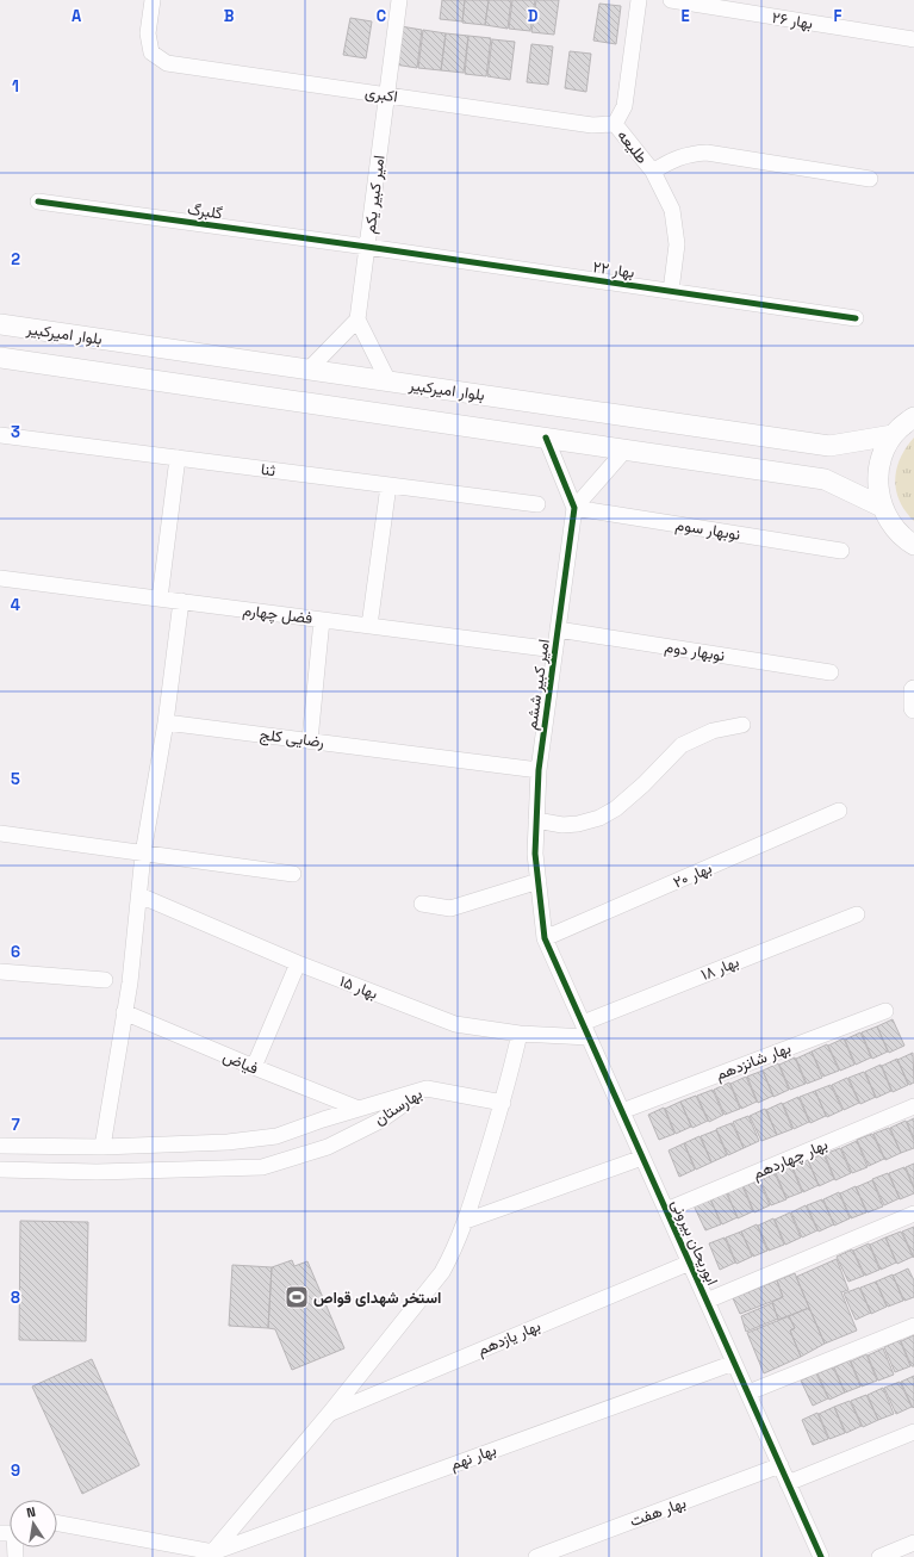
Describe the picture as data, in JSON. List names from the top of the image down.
{
  "streets": {
    "main road": ["بلوار امیرکبیر"],
    "street": [
      "بهار ۲۶",
      "اکبری",
      "طلیعه",
      "امیر کبیر یکم",
      "گلبرگ",
      "بهار ۲۲",
      "ثنا",
      "نوبهار سوم",
      "فضل چهارم",
      "نوبهار دوم",
      "امیر کبیر ششم",
      "رضایی کلج",
      "بهار ۲۰",
      "بهار ۱۸",
      "بهار ۱۵",
      "بهار شانزدهم",
      "فیاض",
      "بهارستان",
      "بهار چهاردهم",
      "ابوریحان بیرونی",
      "بهار یازدهم",
      "بهار نهم",
      "بهار هفت"
    ]
  },
  "crossings": [
    ["اکبری", "طلیعه"],
    ["اکبری", "امیر کبیر یکم"],
    ["طلیعه", "بهار ۲۲"],
    ["امیر کبیر یکم", "گلبرگ"],
    ["امیر کبیر یکم", "بهار ۲۲"],
    ["گلبرگ", "بهار ۲۲"],
    ["نوبهار سوم", "امیر کبیر ششم"],
    ["فضل چهارم", "امیر کبیر ششم"],
    ["نوبهار دوم", "امیر کبیر ششم"],
    ["امیر کبیر ششم", "رضایی کلج"],
    ["امیر کبیر ششم", "بهار ۲۰"],
    ["امیر کبیر ششم", "ابوریحان بیرونی"],
    ["بهار ۲۰", "ابوریحان بیرونی"],
    ["بهار ۱۸", "بهار ۱۵"],
    ["بهار ۱۸", "ابوریحان بیرونی"],
    ["بهار ۱۵", "ابوریحان بیرونی"],
    ["بهار شانزدهم", "ابوریحان بیرونی"],
    ["فیاض", "بهارستان"],
    ["بهار چهاردهم", "ابوریحان بیرونی"],
    ["ابوریحان بیرونی", "بهار یازدهم"],
    ["ابوریحان بیرونی", "بهار نهم"],
    ["ابوریحان بیرونی", "بهار هفت"]
  ],
  "places": {
    "sports": ["استخر شهدای قواص"]
  },
  "north": "top",
  "grid": {
    "columns": [
      "A",
      "B",
      "C",
      "D",
      "E",
      "F"
    ],
    "rows": [
      "1",
      "2",
      "3",
      "4",
      "5",
      "6",
      "7",
      "8",
      "9"
    ]
  }
}
